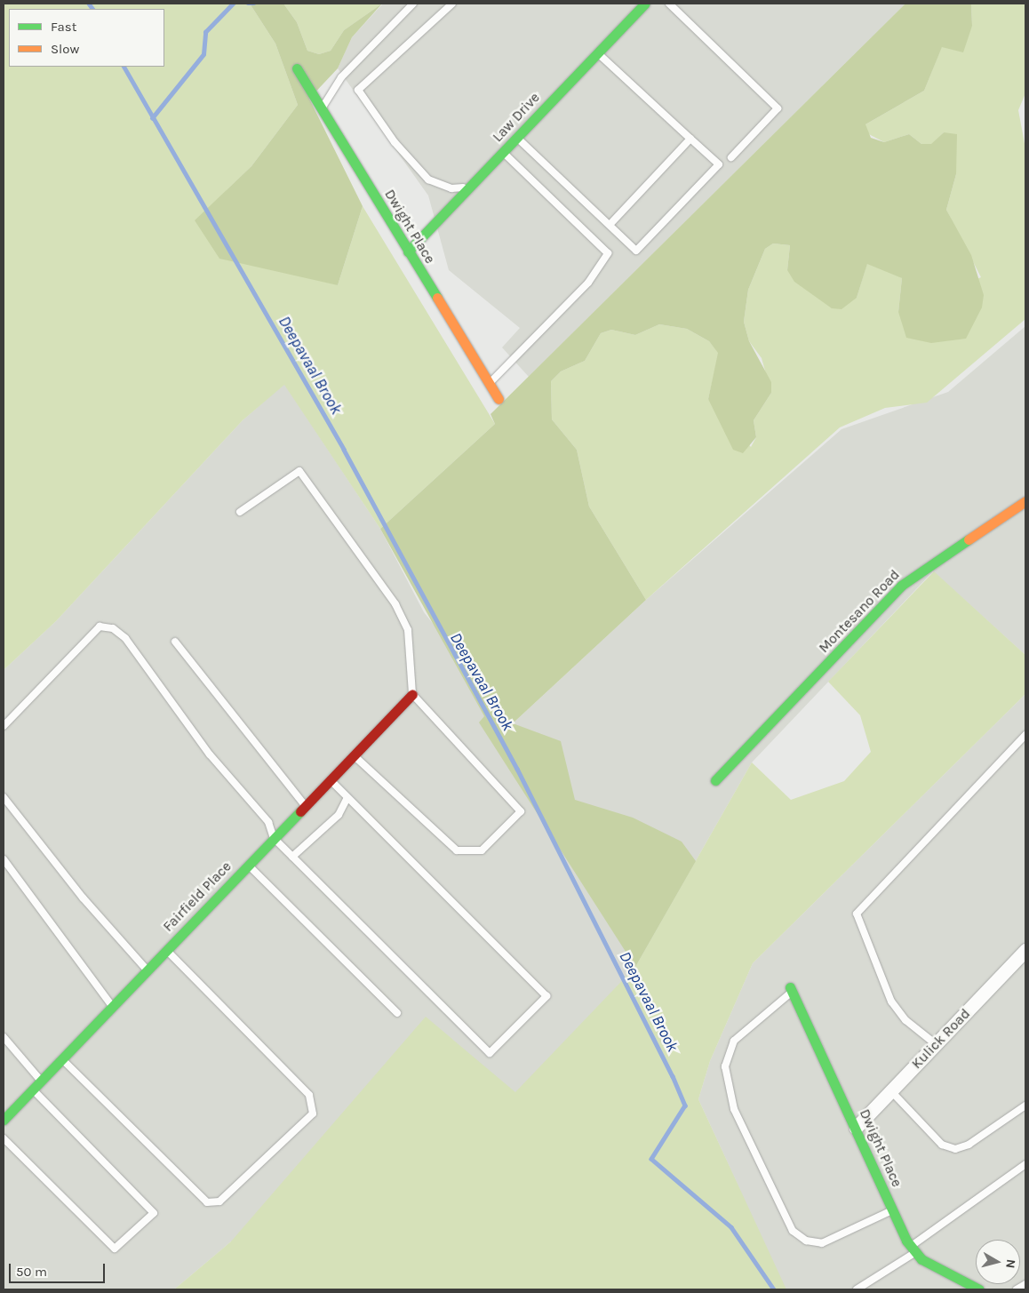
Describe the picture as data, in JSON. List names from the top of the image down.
{
  "streets": {
    "street": [
      "Law Drive",
      "Dwight Place",
      "Montesano Road",
      "Fairfield Place",
      "Kulick Road"
    ]
  },
  "crossings": [
    ["Law Drive", "Dwight Place"],
    ["Dwight Place", "Kulick Road"]
  ],
  "water": ["Deepavaal Brook"],
  "legend": ["Fast", "Slow"],
  "scale_bar": "50 m",
  "north": "right"
}
